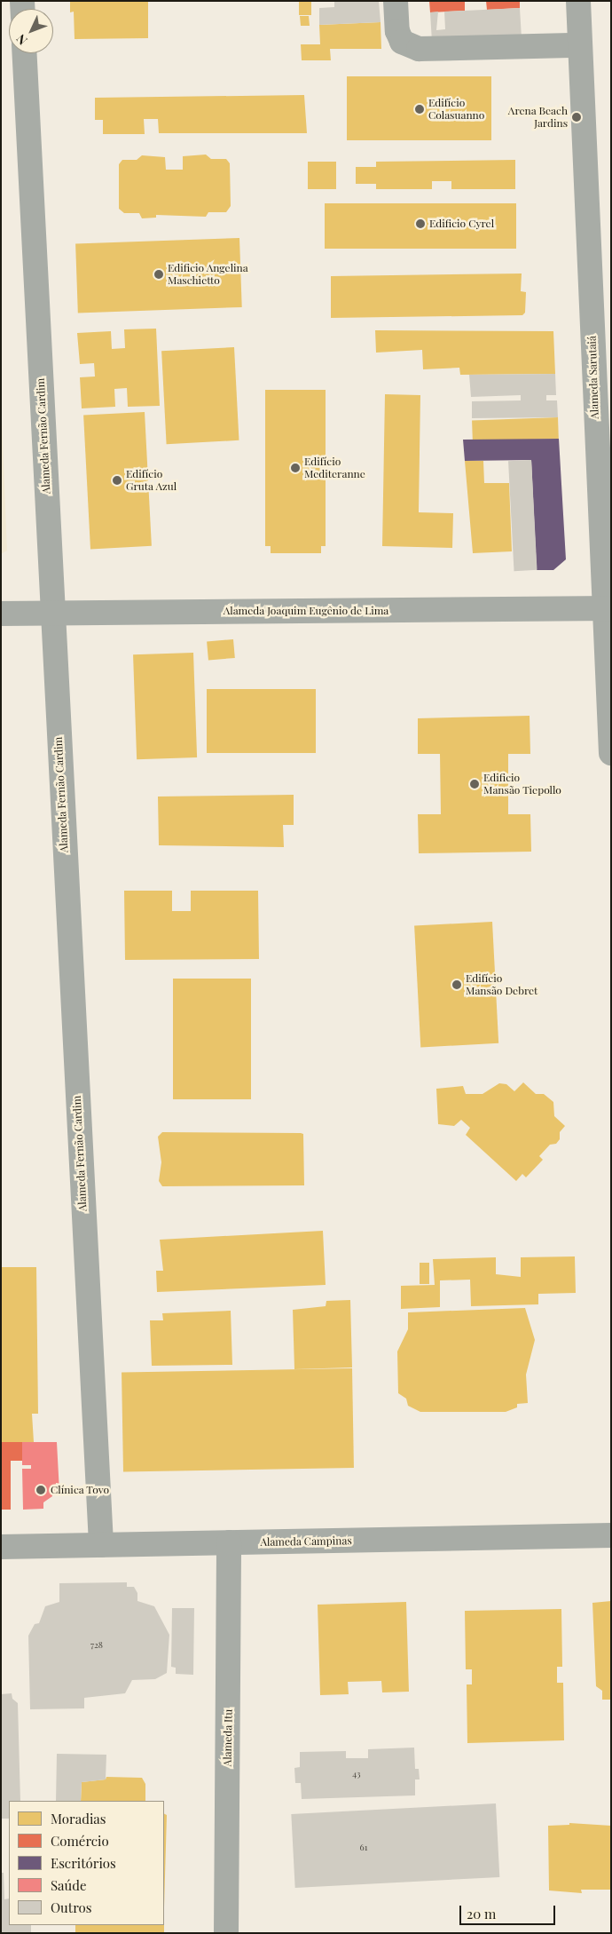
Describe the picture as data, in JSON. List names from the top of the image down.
{
  "streets": {
    "street": [
      "Alameda Sarutaiá",
      "Alameda Fernão Cardim",
      "Alameda Joaquim Eugênio de Lima",
      "Alameda Campinas",
      "Alameda Itu"
    ]
  },
  "crossings": [
    ["Alameda Sarutaiá", "Alameda Joaquim Eugênio de Lima"],
    ["Alameda Fernão Cardim", "Alameda Joaquim Eugênio de Lima"],
    ["Alameda Fernão Cardim", "Alameda Campinas"],
    ["Alameda Campinas", "Alameda Itu"]
  ],
  "places": [
    "Edifício Colasuanno",
    "Arena Beach Jardins",
    "Edificio Cyrel",
    "Edificio Angelina Maschietto",
    "Edifício Mediteranne",
    "Edifício Gruta Azul",
    "Edificio Mansão Tiepollo",
    "Edifício Mansão Debret",
    "Clínica Tovo"
  ],
  "house_numbers": ["728", "43", "61"],
  "legend": [
    "Moradias",
    "Comércio",
    "Escritórios",
    "Saúde",
    "Outros"
  ],
  "scale_bar": "20 m",
  "north": "bottom left"
}
